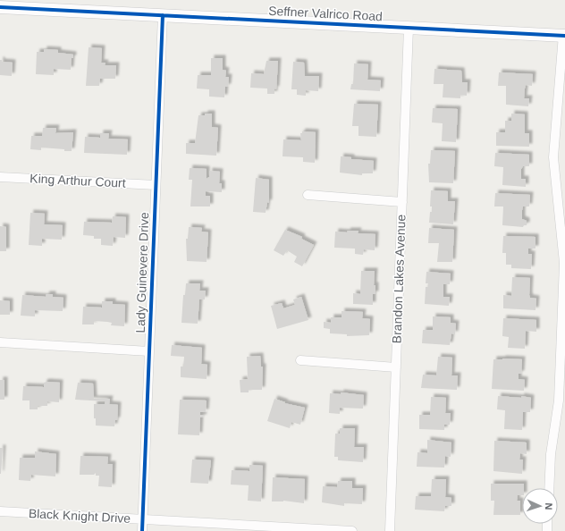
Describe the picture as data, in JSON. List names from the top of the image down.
{
  "streets": {
    "street": [
      "Seffner Valrico Road",
      "King Arthur Court",
      "Lady Guinevere Drive",
      "Brandon Lakes Avenue",
      "Black Knight Drive"
    ]
  },
  "crossings": [
    ["Seffner Valrico Road", "Lady Guinevere Drive"],
    ["Seffner Valrico Road", "Brandon Lakes Avenue"],
    ["King Arthur Court", "Lady Guinevere Drive"],
    ["Lady Guinevere Drive", "Black Knight Drive"]
  ],
  "north": "right"
}
